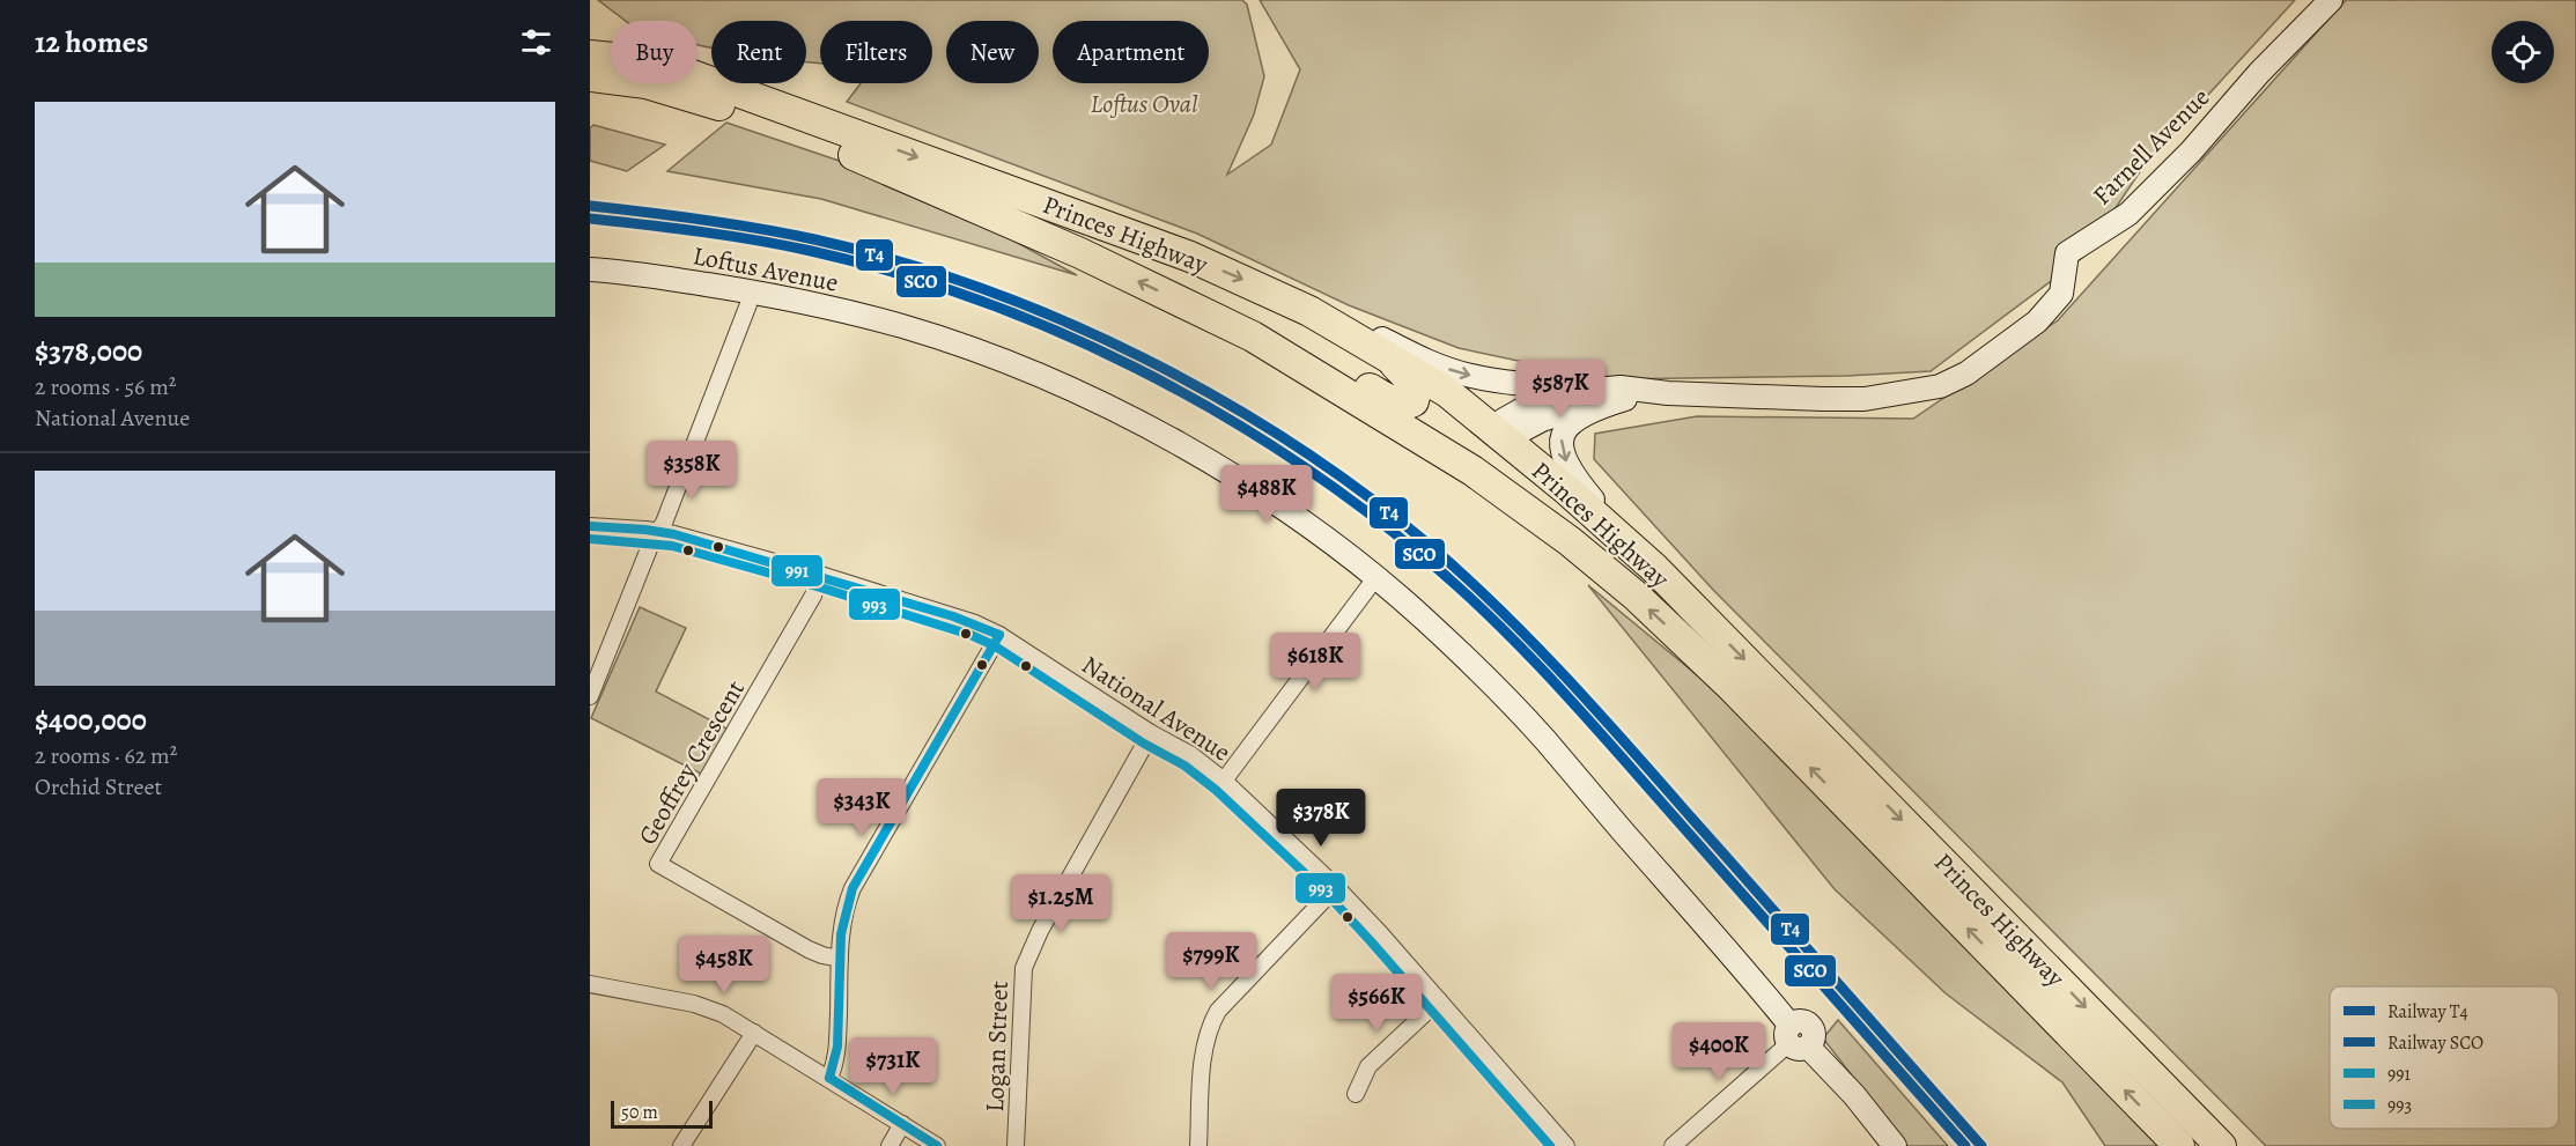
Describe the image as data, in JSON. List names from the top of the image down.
{
  "streets": {
    "highway": ["Princes Highway"],
    "street": [
      "Farnell Avenue",
      "Loftus Avenue",
      "National Avenue",
      "Geoffrey Crescent",
      "Logan Street"
    ]
  },
  "crossings": [
    ["Farnell Avenue", "Princes Highway"],
    ["National Avenue", "Geoffrey Crescent"],
    ["National Avenue", "Logan Street"]
  ],
  "parks": ["Loftus Oval"],
  "lines": [
    "rail line T4",
    "rail line SCO",
    "transit line 991",
    "transit line 993"
  ],
  "legend": [
    "Railway T4",
    "Railway SCO",
    "991",
    "993"
  ],
  "scale_bar": "50 m",
  "page": {
    "heading": "12 homes",
    "chip": [
      "Buy",
      "Rent",
      "Filters",
      "New",
      "Apartment"
    ],
    "list": [
      {
        "name": "$378,000",
        "note": "2 rooms · 56 m² · National Avenue"
      },
      {
        "name": "$400,000",
        "note": "2 rooms · 62 m² · Orchid Street"
      }
    ],
    "price": [
      "$587K",
      "$358K",
      "$488K",
      "$618K",
      "$343K",
      "$378K",
      "$1.25M",
      "$799K",
      "$458K",
      "$566K",
      "$400K",
      "$731K"
    ],
    "scale": "50 m"
  }
}
